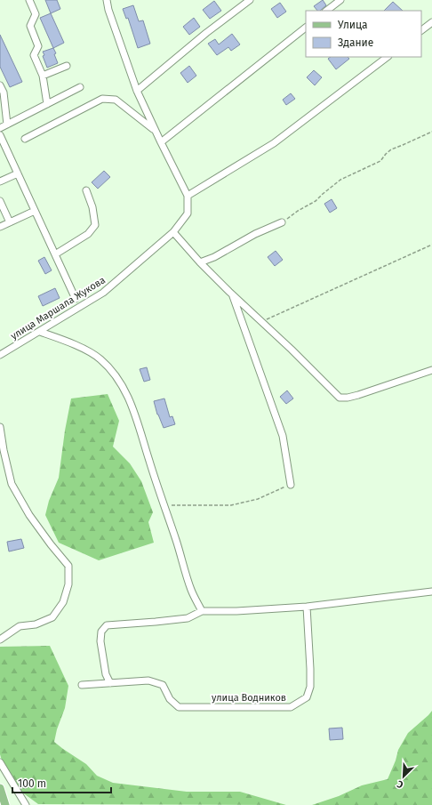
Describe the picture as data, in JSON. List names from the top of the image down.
{
  "streets": {
    "street": ["улица Маршала Жукова", "улица Водников"]
  },
  "legend": ["Улица", "Здание"],
  "scale_bar": "100 m",
  "north": "bottom left"
}
